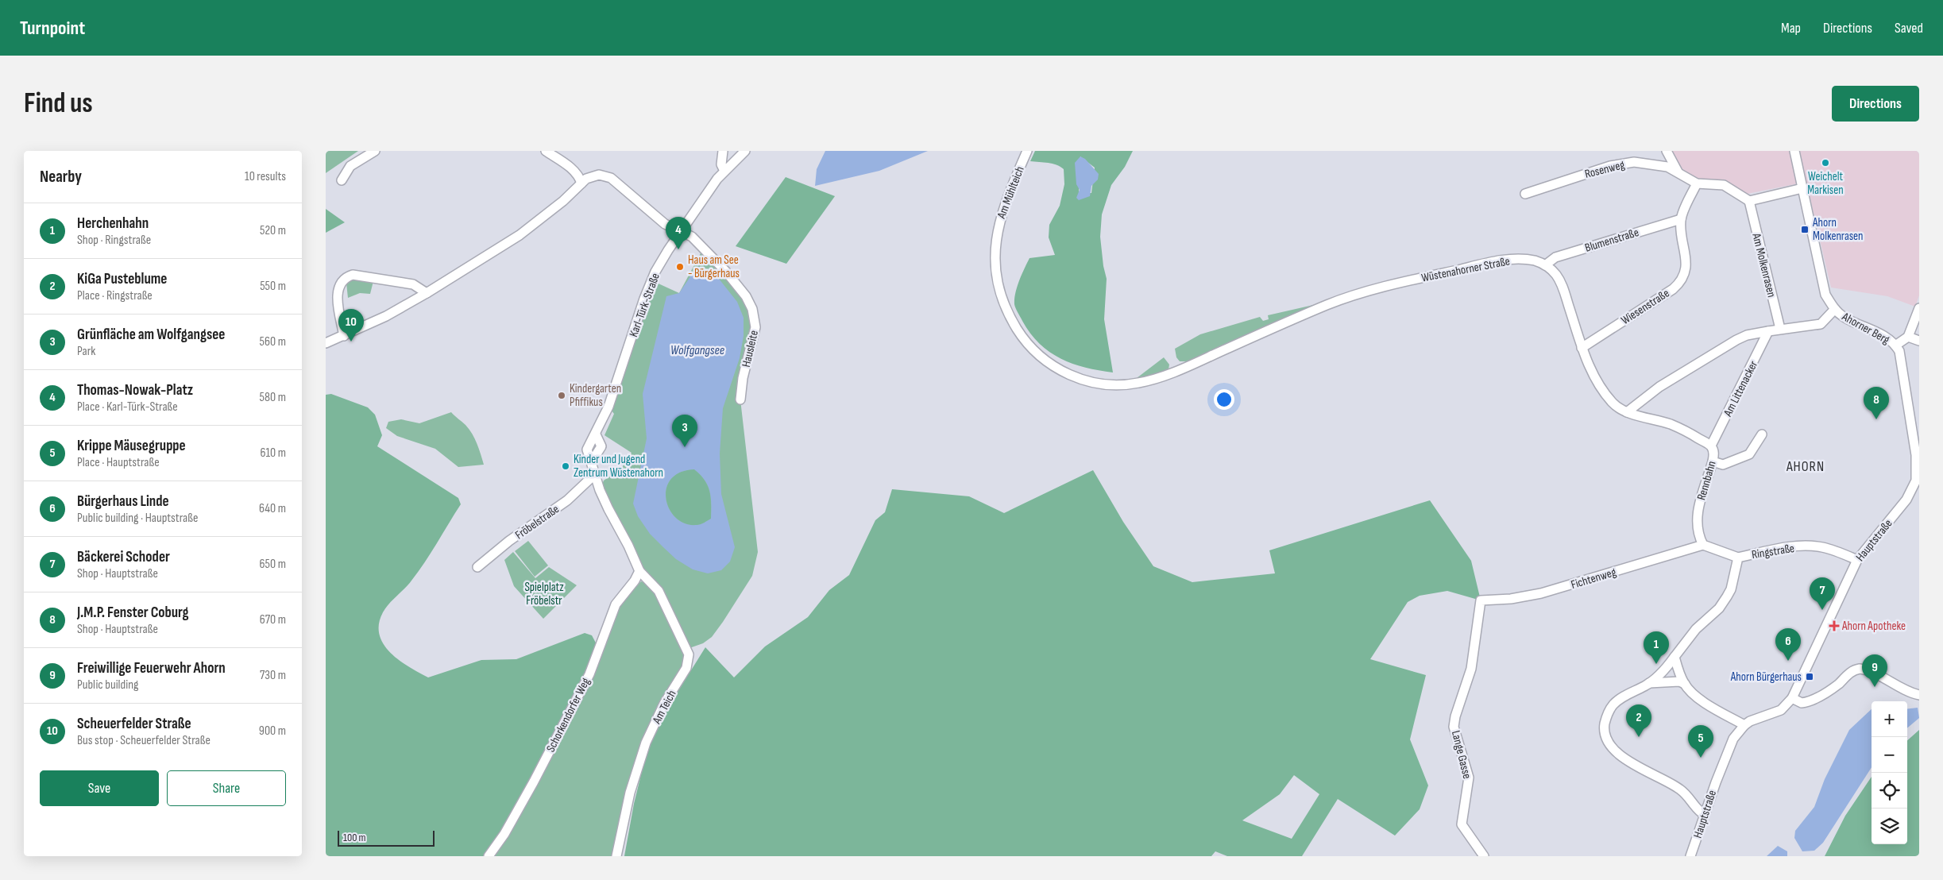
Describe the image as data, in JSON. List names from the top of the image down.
{
  "streets": {
    "street": [
      "Rosenweg",
      "Am Mühlteich",
      "Blumenstraße",
      "Am Molkenrasen",
      "Wüstenahorner Straße",
      "Karl-Türk-Straße",
      "Wiesenstraße",
      "Ahorner Berg",
      "Hausleite",
      "Am Littenacker",
      "Rennbahn",
      "Fröbelstraße",
      "Hauptstraße",
      "Ringstraße",
      "Fichtenweg",
      "Am Teich",
      "Schorkendorfer Weg",
      "Lange Gasse"
    ]
  },
  "crossings": [
    ["Am Mühlteich", "Wüstenahorner Straße"],
    ["Blumenstraße", "Wüstenahorner Straße"],
    ["Blumenstraße", "Wiesenstraße"],
    ["Karl-Türk-Straße", "Hausleite"],
    ["Karl-Türk-Straße", "Fröbelstraße"],
    ["Karl-Türk-Straße", "Am Teich"],
    ["Karl-Türk-Straße", "Schorkendorfer Weg"],
    ["Ahorner Berg", "Hauptstraße"],
    ["Am Littenacker", "Rennbahn"],
    ["Rennbahn", "Fichtenweg"],
    ["Hauptstraße", "Ringstraße"],
    ["Fichtenweg", "Lange Gasse"],
    ["Am Teich", "Schorkendorfer Weg"]
  ],
  "districts": ["AHORN"],
  "water": ["Wolfgangsee"],
  "parks": ["Spielplatz Fröbelstr"],
  "places": {
    "other": [
      "Weichelt Markisen",
      "Haus am See - Bürgerhaus",
      "Kindergarten Pfiffikus",
      "Kinder und Jugend Zentrum Wüstenahorn"
    ],
    "transit": ["Ahorn Molkenrasen", "Ahorn Bürgerhaus"],
    "health": ["Ahorn Apotheke"]
  },
  "scale_bar": "100 m",
  "page": {
    "header": "Turnpoint",
    "nav": ["Map", "Directions", "Saved"],
    "buttons": [
      "Directions",
      ["Save", "Share"]
    ],
    "title": "Find us",
    "heading": ["Nearby", "10 results"],
    "list": [
      {
        "mark": "1",
        "name": "Herchenhahn",
        "note": "Shop · Ringstraße",
        "value": "520 m"
      },
      {
        "mark": "2",
        "name": "KiGa Pusteblume",
        "note": "Place · Ringstraße",
        "value": "550 m"
      },
      {
        "mark": "3",
        "name": "Grünfläche am Wolfgangsee",
        "note": "Park",
        "value": "560 m"
      },
      {
        "mark": "4",
        "name": "Thomas-Nowak-Platz",
        "note": "Place · Karl-Türk-Straße",
        "value": "580 m"
      },
      {
        "mark": "5",
        "name": "Krippe Mäusegruppe",
        "note": "Place · Hauptstraße",
        "value": "610 m"
      },
      {
        "mark": "6",
        "name": "Bürgerhaus Linde",
        "note": "Public building · Hauptstraße",
        "value": "640 m"
      },
      {
        "mark": "7",
        "name": "Bäckerei Schoder",
        "note": "Shop · Hauptstraße",
        "value": "650 m"
      },
      {
        "mark": "8",
        "name": "J.M.P. Fenster Coburg",
        "note": "Shop · Hauptstraße",
        "value": "670 m"
      },
      {
        "mark": "9",
        "name": "Freiwillige Feuerwehr Ahorn",
        "note": "Public building",
        "value": "730 m"
      },
      {
        "mark": "10",
        "name": "Scheuerfelder Straße",
        "note": "Bus stop · Scheuerfelder Straße",
        "value": "900 m"
      }
    ],
    "pins": [
      "4",
      "10",
      "8",
      "3",
      "7",
      "6",
      "1",
      "9",
      "2",
      "5"
    ],
    "map_buttons": ["+", "−"],
    "scale": "100 m"
  }
}
